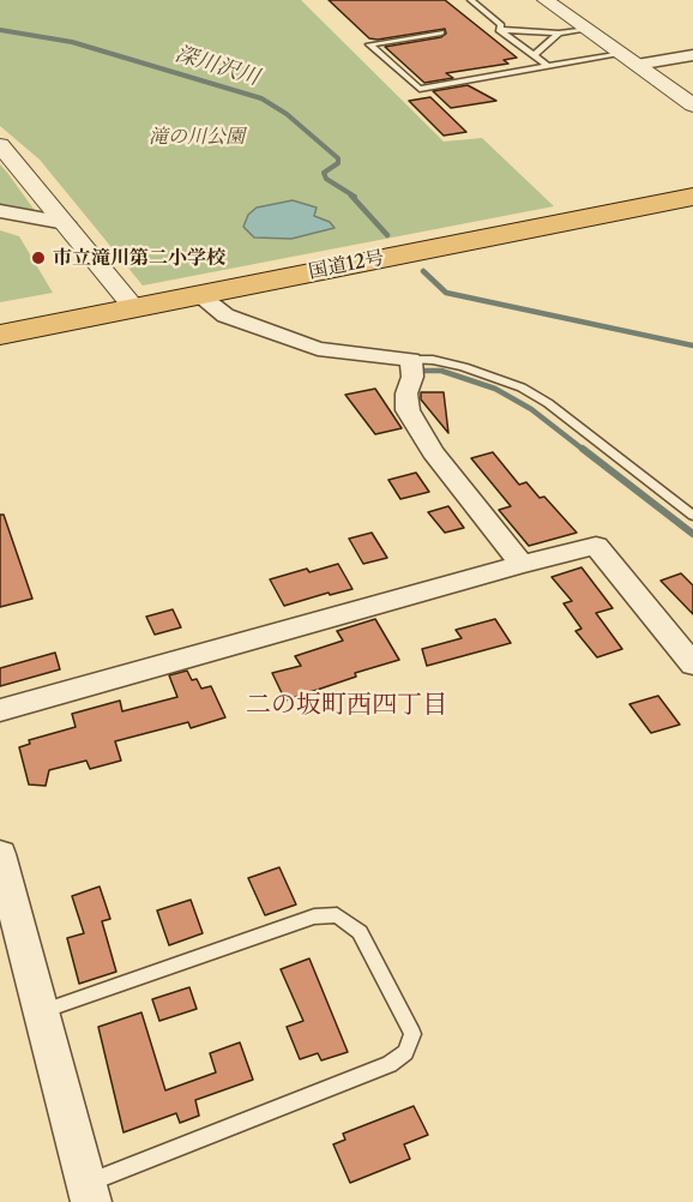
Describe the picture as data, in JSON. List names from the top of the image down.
{
  "streets": {
    "highway": ["国道12号"]
  },
  "districts": ["二の坂町西四丁目"],
  "water": ["深川沢川"],
  "parks": ["滝の川公園"],
  "places": ["市立滝川第二小学校"]
}
